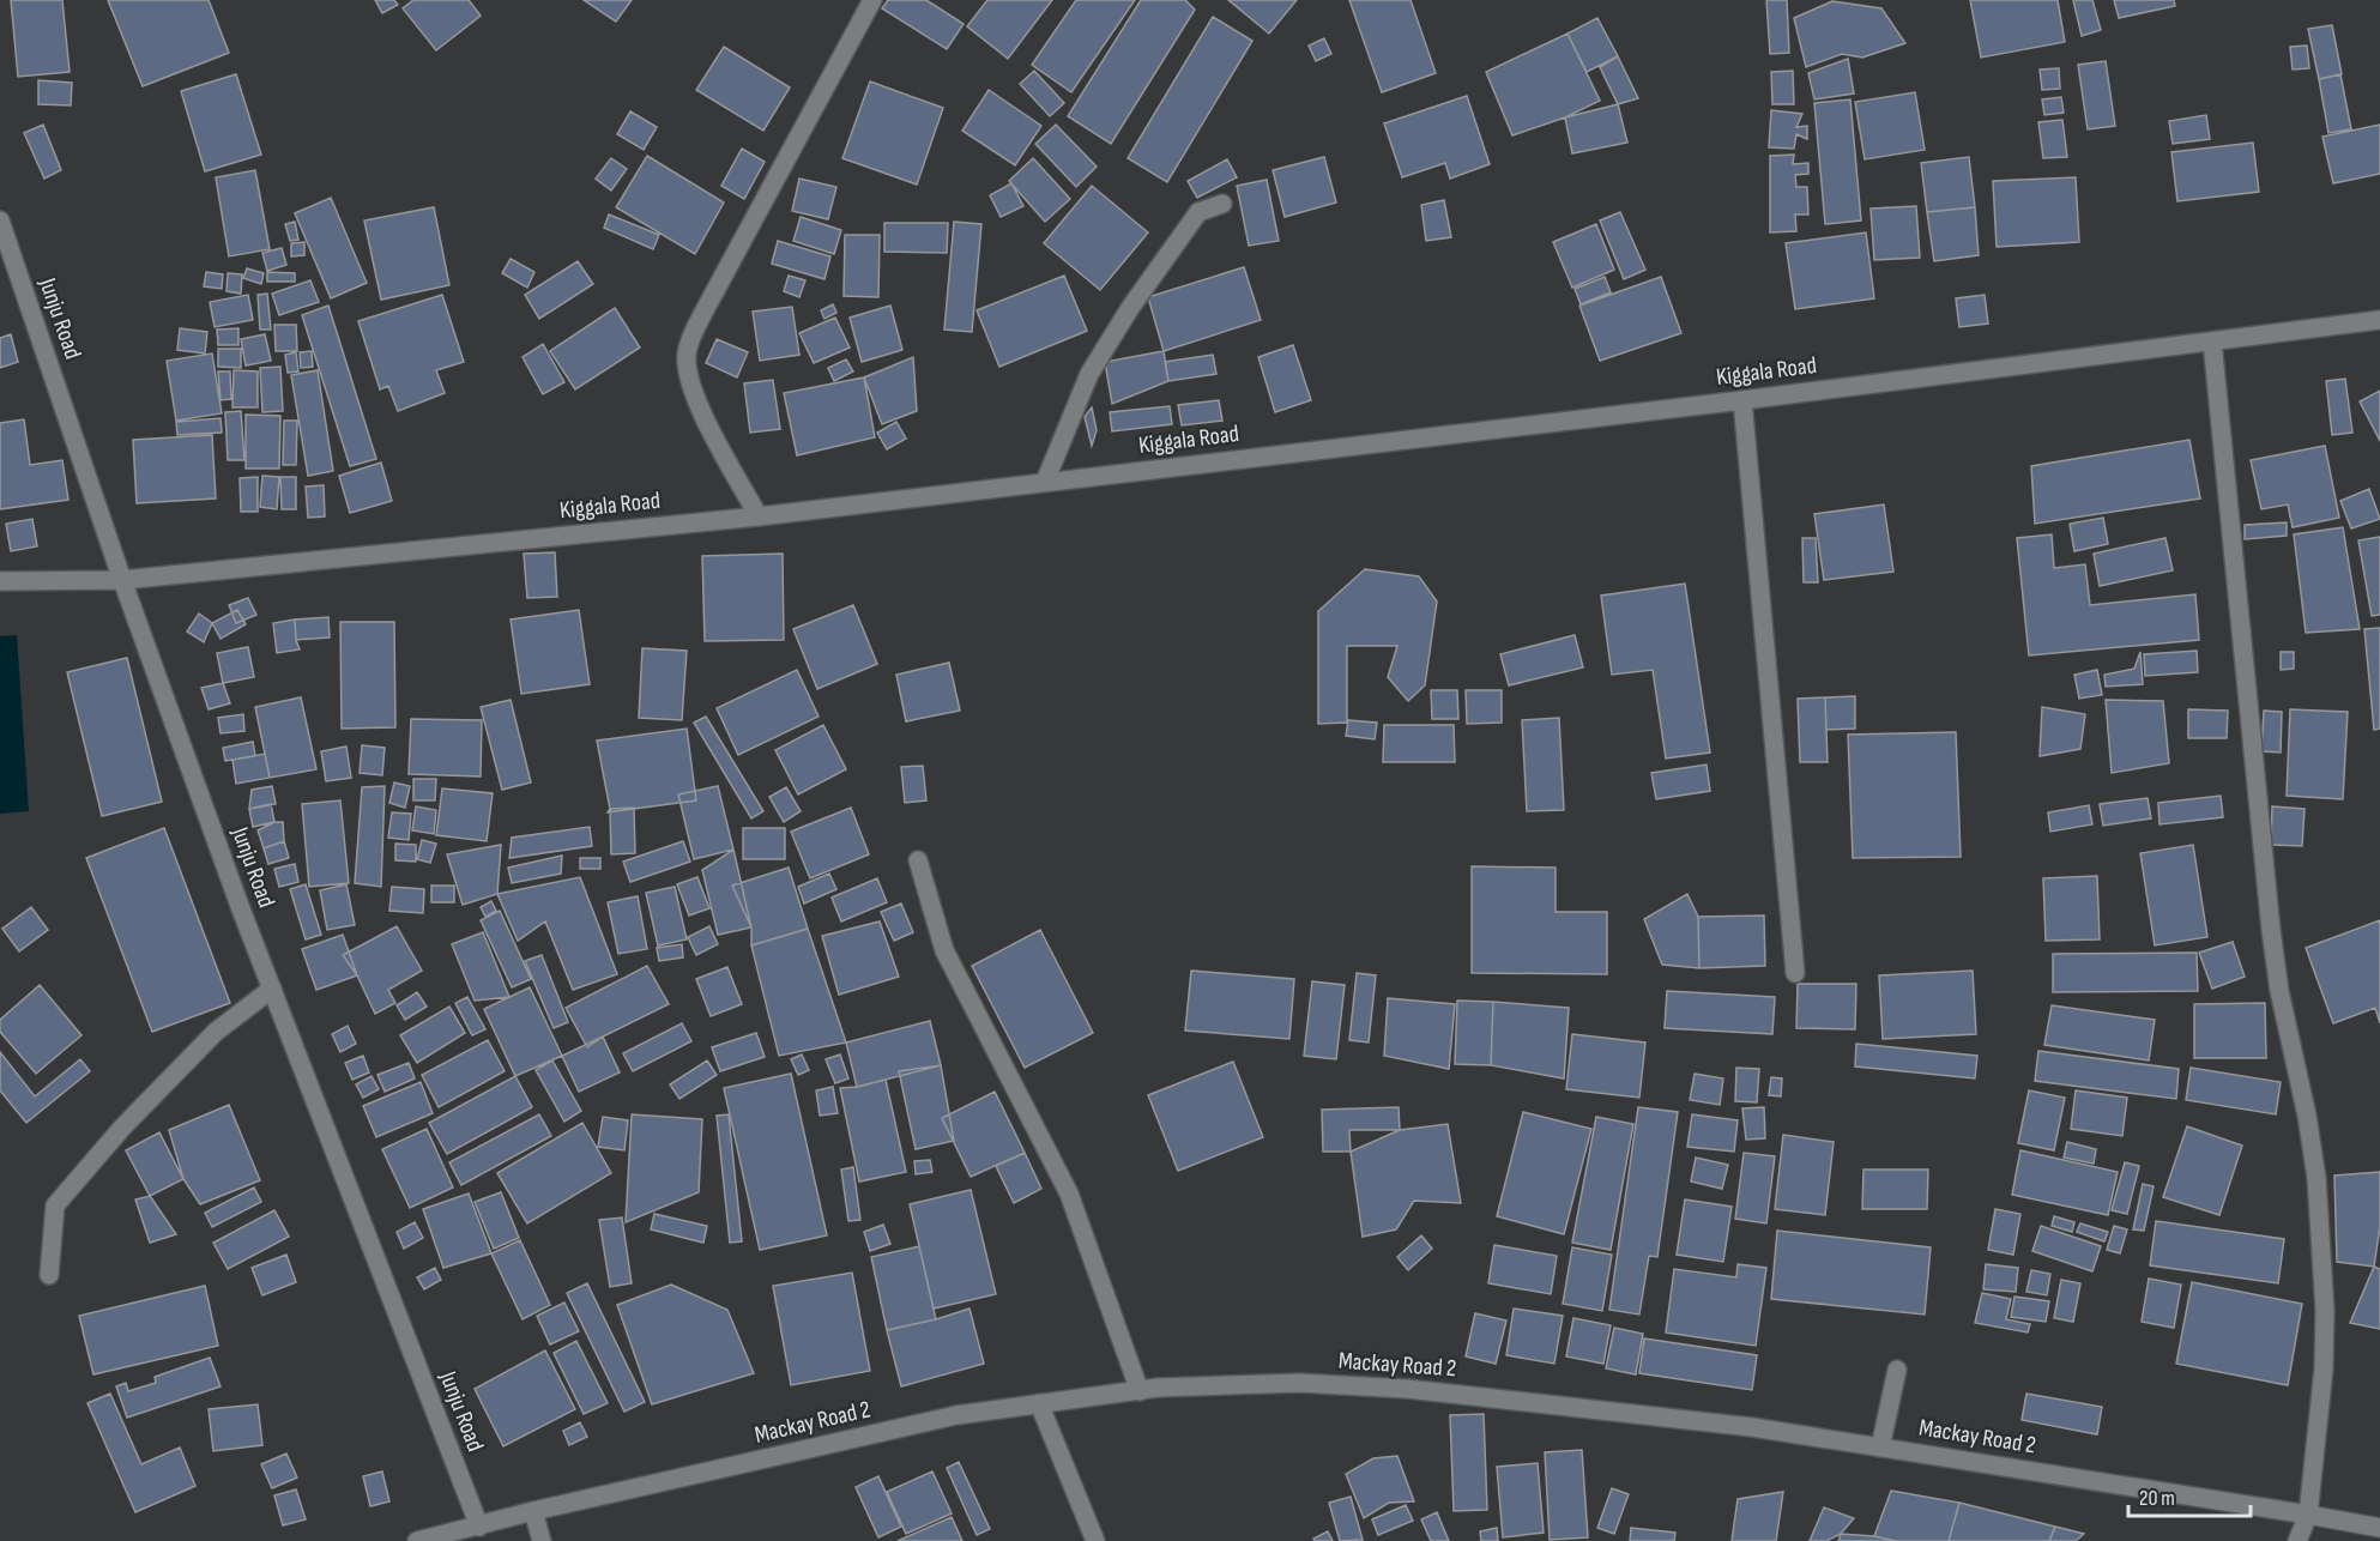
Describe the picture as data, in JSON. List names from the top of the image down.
{
  "streets": {
    "street": ["Junju Road", "Kiggala Road", "Mackay Road 2"]
  },
  "crossings": [
    ["Junju Road", "Kiggala Road"],
    ["Junju Road", "Mackay Road 2"]
  ],
  "scale_bar": "20 m"
}
